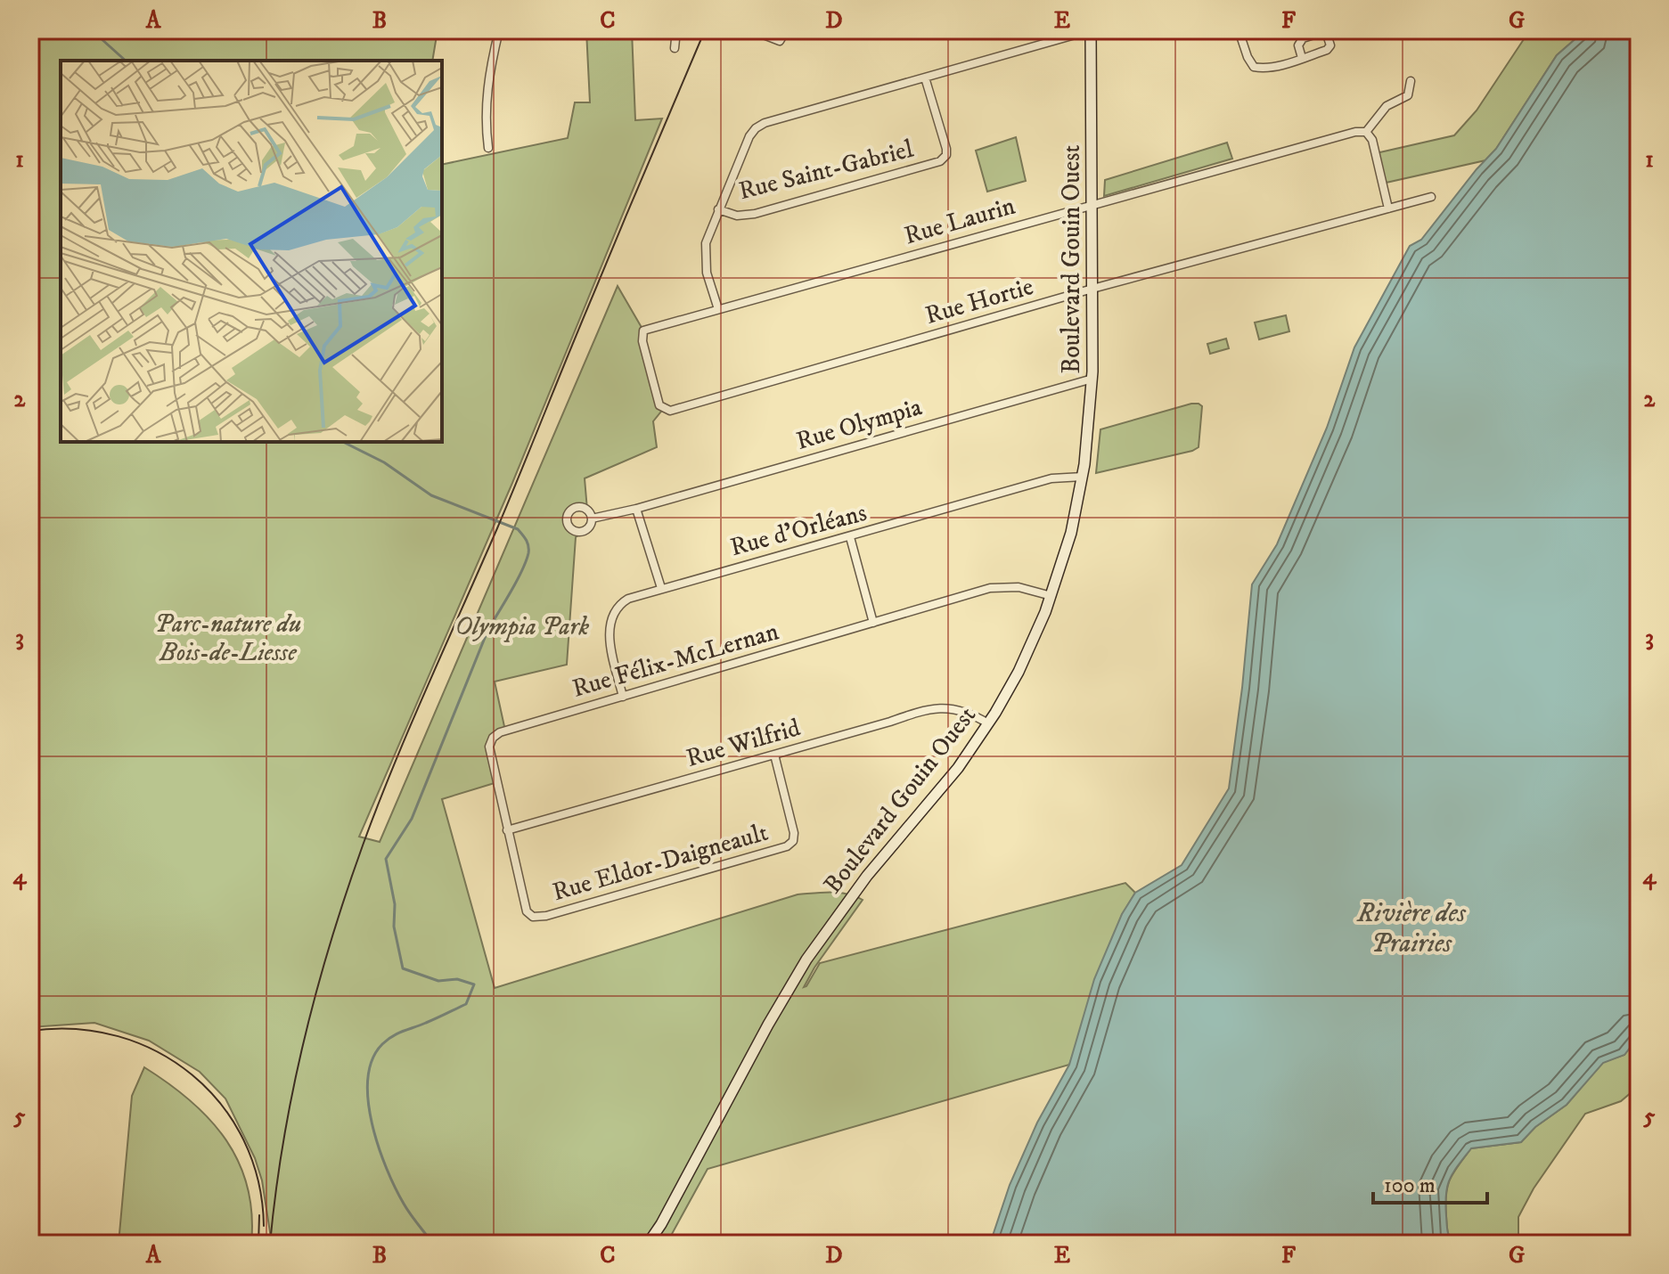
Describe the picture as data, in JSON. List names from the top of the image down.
{
  "streets": {
    "main road": ["Boulevard Gouin Ouest"],
    "street": [
      "Rue Saint-Gabriel",
      "Rue Laurin",
      "Rue Hortie",
      "Rue Olympia",
      "Rue d'Orléans",
      "Rue Félix-McLernan",
      "Rue Wilfrid",
      "Rue Eldor-Daigneault"
    ]
  },
  "crossings": [
    ["Rue Laurin", "Boulevard Gouin Ouest"],
    ["Rue Laurin", "Rue Hortie"],
    ["Boulevard Gouin Ouest", "Rue Hortie"],
    ["Boulevard Gouin Ouest", "Rue Olympia"],
    ["Boulevard Gouin Ouest", "Rue d'Orléans"],
    ["Boulevard Gouin Ouest", "Rue Félix-McLernan"],
    ["Boulevard Gouin Ouest", "Rue Wilfrid"],
    ["Rue d'Orléans", "Rue Félix-McLernan"],
    ["Rue Félix-McLernan", "Rue Wilfrid"],
    ["Rue Félix-McLernan", "Rue Eldor-Daigneault"],
    ["Rue Wilfrid", "Rue Eldor-Daigneault"]
  ],
  "water": ["Rivière des Prairies"],
  "parks": ["Parc-nature du Bois-de-Liesse", "Olympia Park"],
  "scale_bar": "100 m",
  "grid": {
    "columns": [
      "A",
      "B",
      "C",
      "D",
      "E",
      "F",
      "G"
    ],
    "rows": [
      "1",
      "2",
      "3",
      "4",
      "5"
    ]
  }
}
